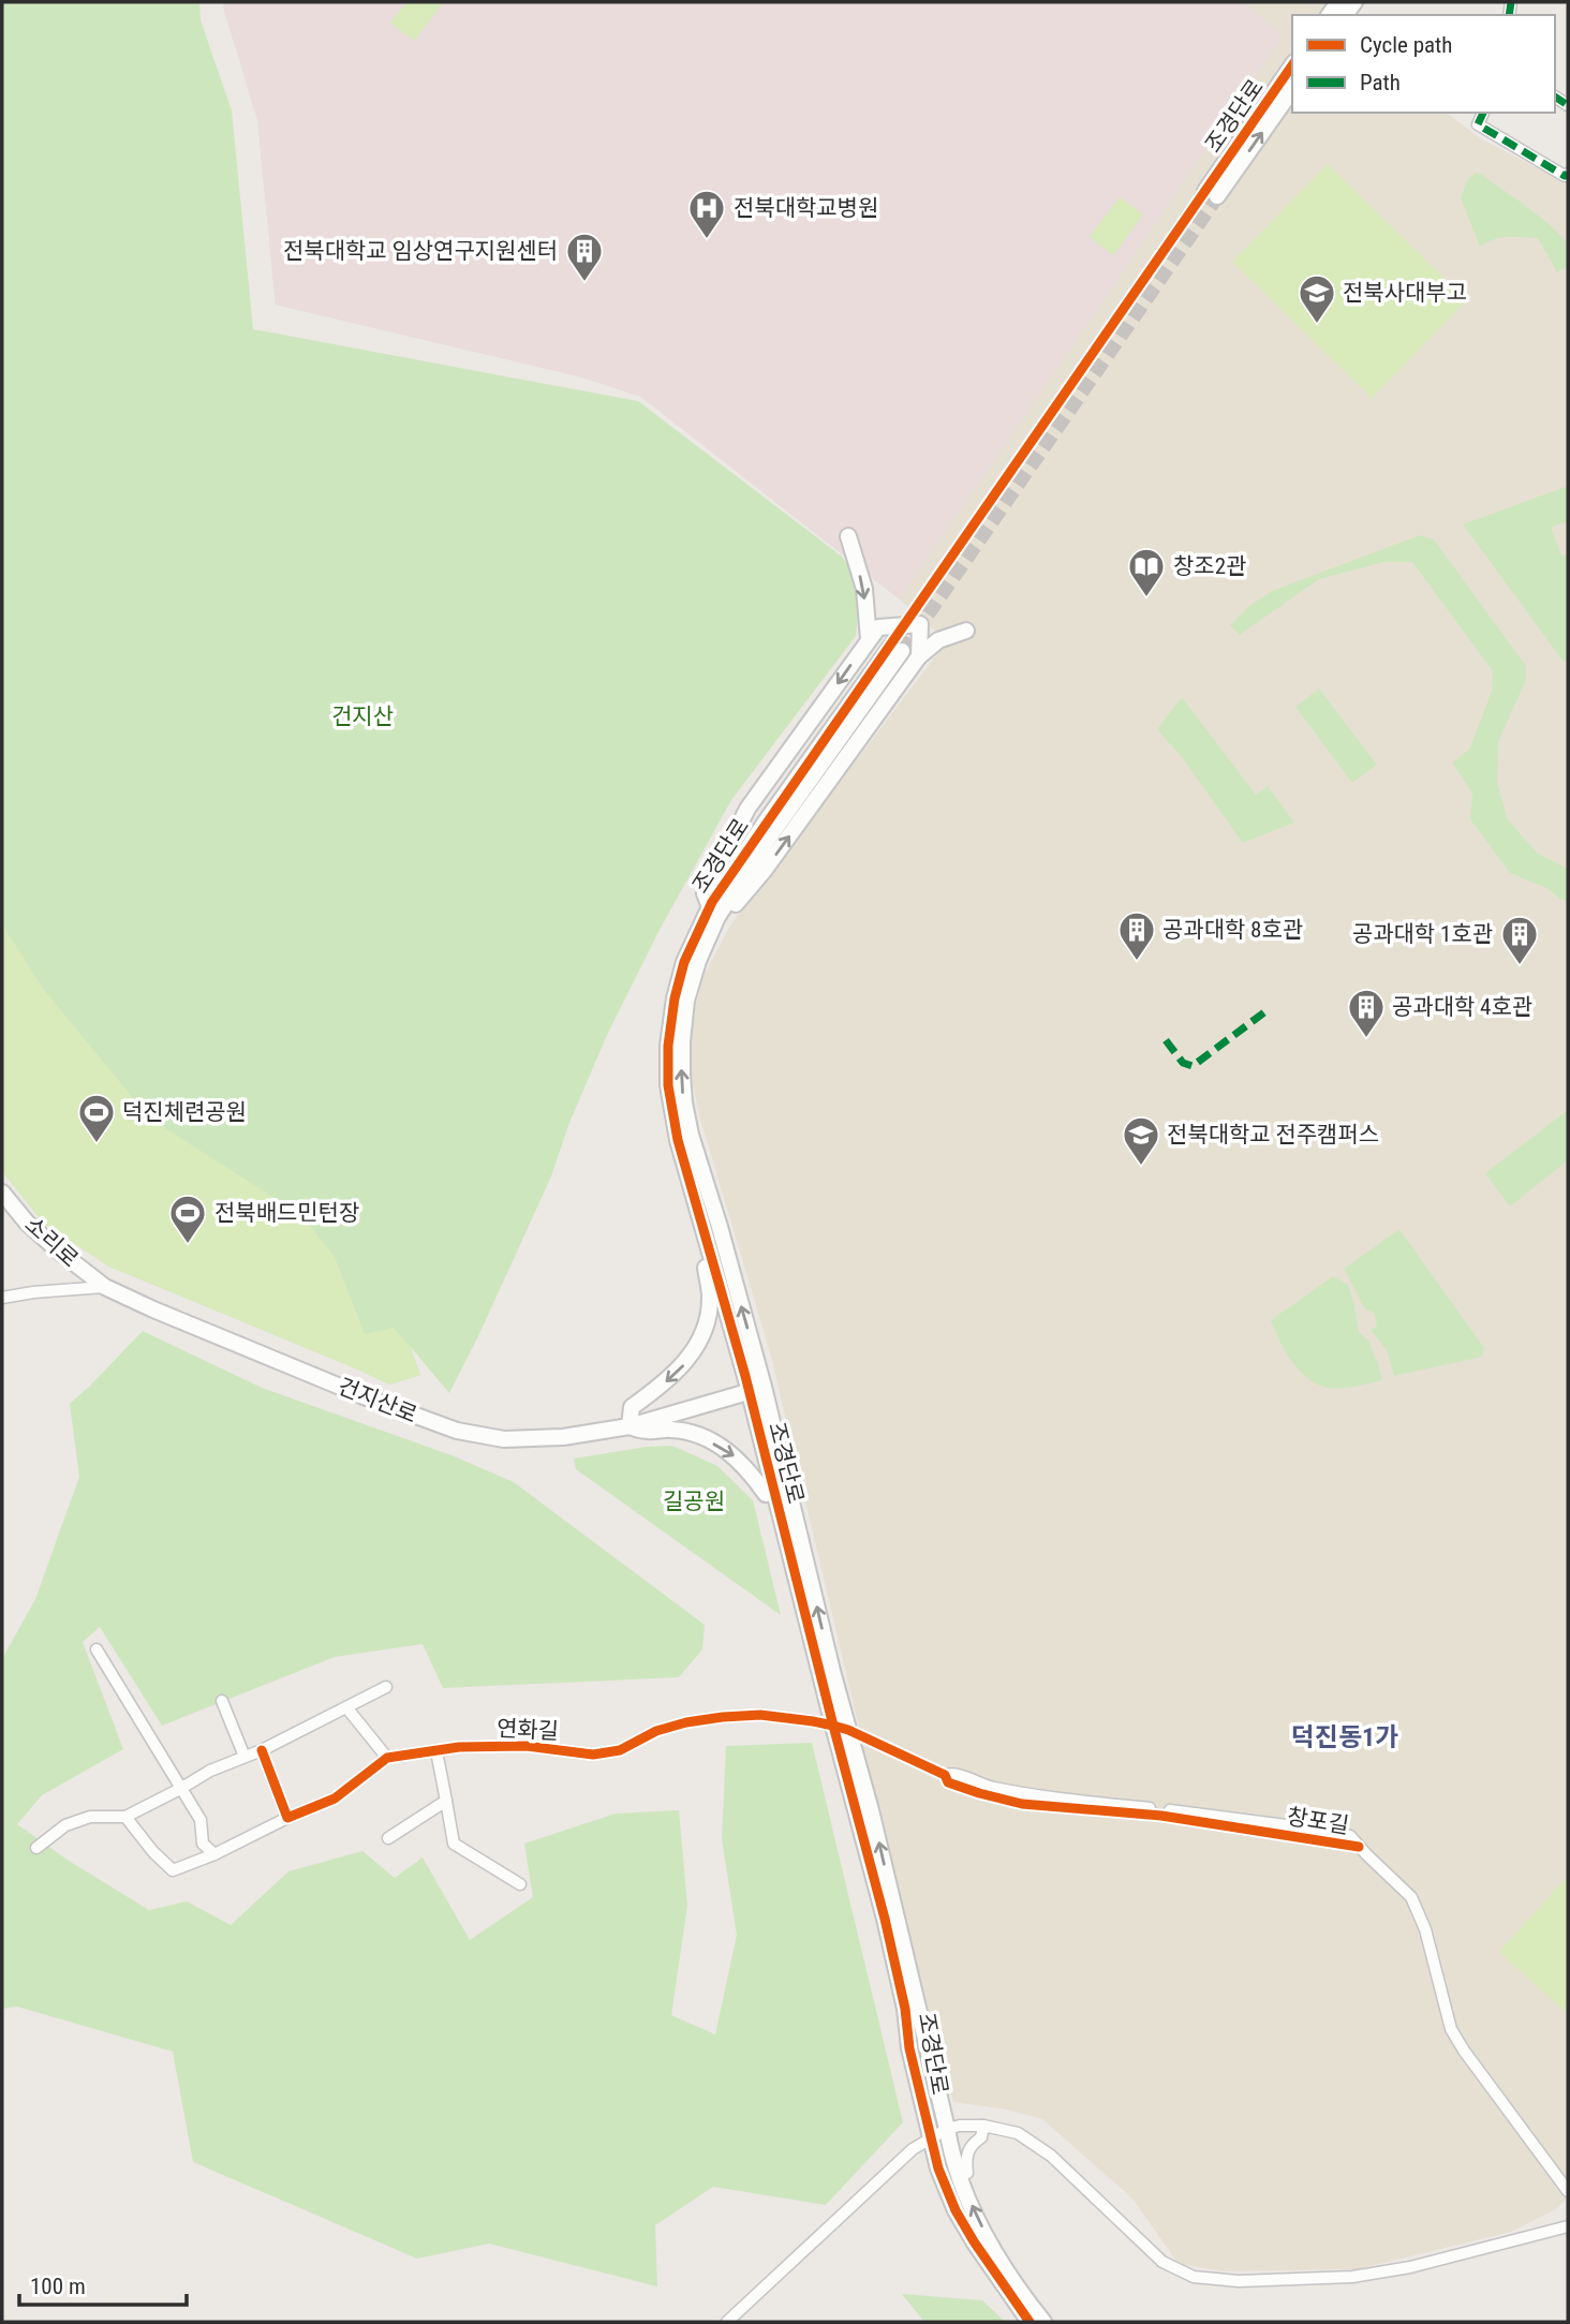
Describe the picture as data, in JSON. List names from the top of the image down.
{
  "streets": {
    "street": [
      "조경단로",
      "소리로",
      "건지산로",
      "연화길",
      "창포길"
    ]
  },
  "crossings": [
    ["조경단로", "건지산로"],
    ["조경단로", "연화길"],
    ["조경단로", "창포길"],
    ["소리로", "건지산로"],
    ["연화길", "창포길"]
  ],
  "districts": ["덕진동1가"],
  "parks": ["건지산", "길공원"],
  "places": {
    "hospital": ["전북대학교병원"],
    "building": [
      "전북대학교 임상연구지원센터",
      "공과대학 8호관",
      "공과대학 1호관",
      "공과대학 4호관"
    ],
    "school or university": ["전북사대부고", "전북대학교 전주캠퍼스"],
    "library": ["창조2관"],
    "sports": ["덕진체련공원", "전북배드민턴장"]
  },
  "legend": ["Cycle path", "Path"],
  "scale_bar": "100 m"
}
